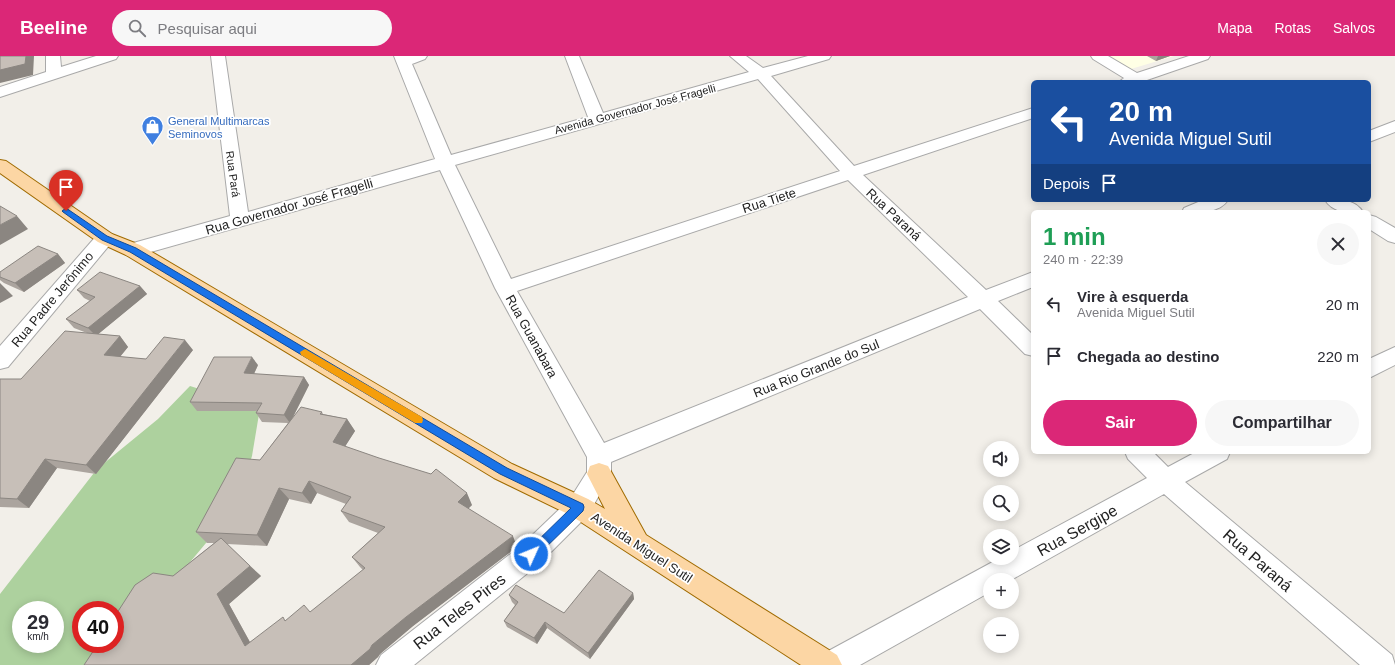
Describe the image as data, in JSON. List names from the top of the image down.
{
  "streets": {
    "main road": ["Avenida Miguel Sutil"],
    "street": [
      "Avenida Governador José Fragelli",
      "Rua Pará",
      "Rua Tiete",
      "Rua Governador José Fragelli",
      "Rua Paraná",
      "Rua Padre Jerônimo",
      "Rua Guanabara",
      "Rua Rio Grande do Sul",
      "Rua Sergipe",
      "Rua Teles Pires"
    ]
  },
  "crossings": [
    ["Avenida Governador José Fragelli", "Rua Governador José Fragelli"],
    ["Avenida Governador José Fragelli", "Rua Paraná"],
    ["Avenida Governador José Fragelli", "Rua Guanabara"],
    ["Rua Pará", "Rua Governador José Fragelli"],
    ["Rua Tiete", "Rua Paraná"],
    ["Rua Tiete", "Rua Guanabara"],
    ["Rua Governador José Fragelli", "Rua Guanabara"],
    ["Rua Governador José Fragelli", "Avenida Miguel Sutil"],
    ["Rua Paraná", "Rua Rio Grande do Sul"],
    ["Rua Paraná", "Rua Sergipe"],
    ["Rua Padre Jerônimo", "Avenida Miguel Sutil"],
    ["Rua Guanabara", "Rua Rio Grande do Sul"],
    ["Avenida Miguel Sutil", "Rua Teles Pires"]
  ],
  "places": {
    "shop": ["General Multimarcas Seminovos"]
  },
  "page": {
    "header": "Beeline",
    "search": "Pesquisar aqui",
    "nav": ["Mapa", "Rotas", "Salvos"],
    "turn": ["20 m", "Avenida Miguel Sutil"],
    "then": "Depois",
    "heading": ["1 min", "240 m · 22:39"],
    "list": [
      {
        "name": "Vire à esquerda",
        "note": "Avenida Miguel Sutil",
        "value": "20 m"
      },
      {
        "name": "Chegada ao destino",
        "value": "220 m"
      }
    ],
    "buttons": ["Sair", "Compartilhar"],
    "map_buttons": ["+", "−"],
    "speed": "29 km/h",
    "limit": "40"
  }
}
